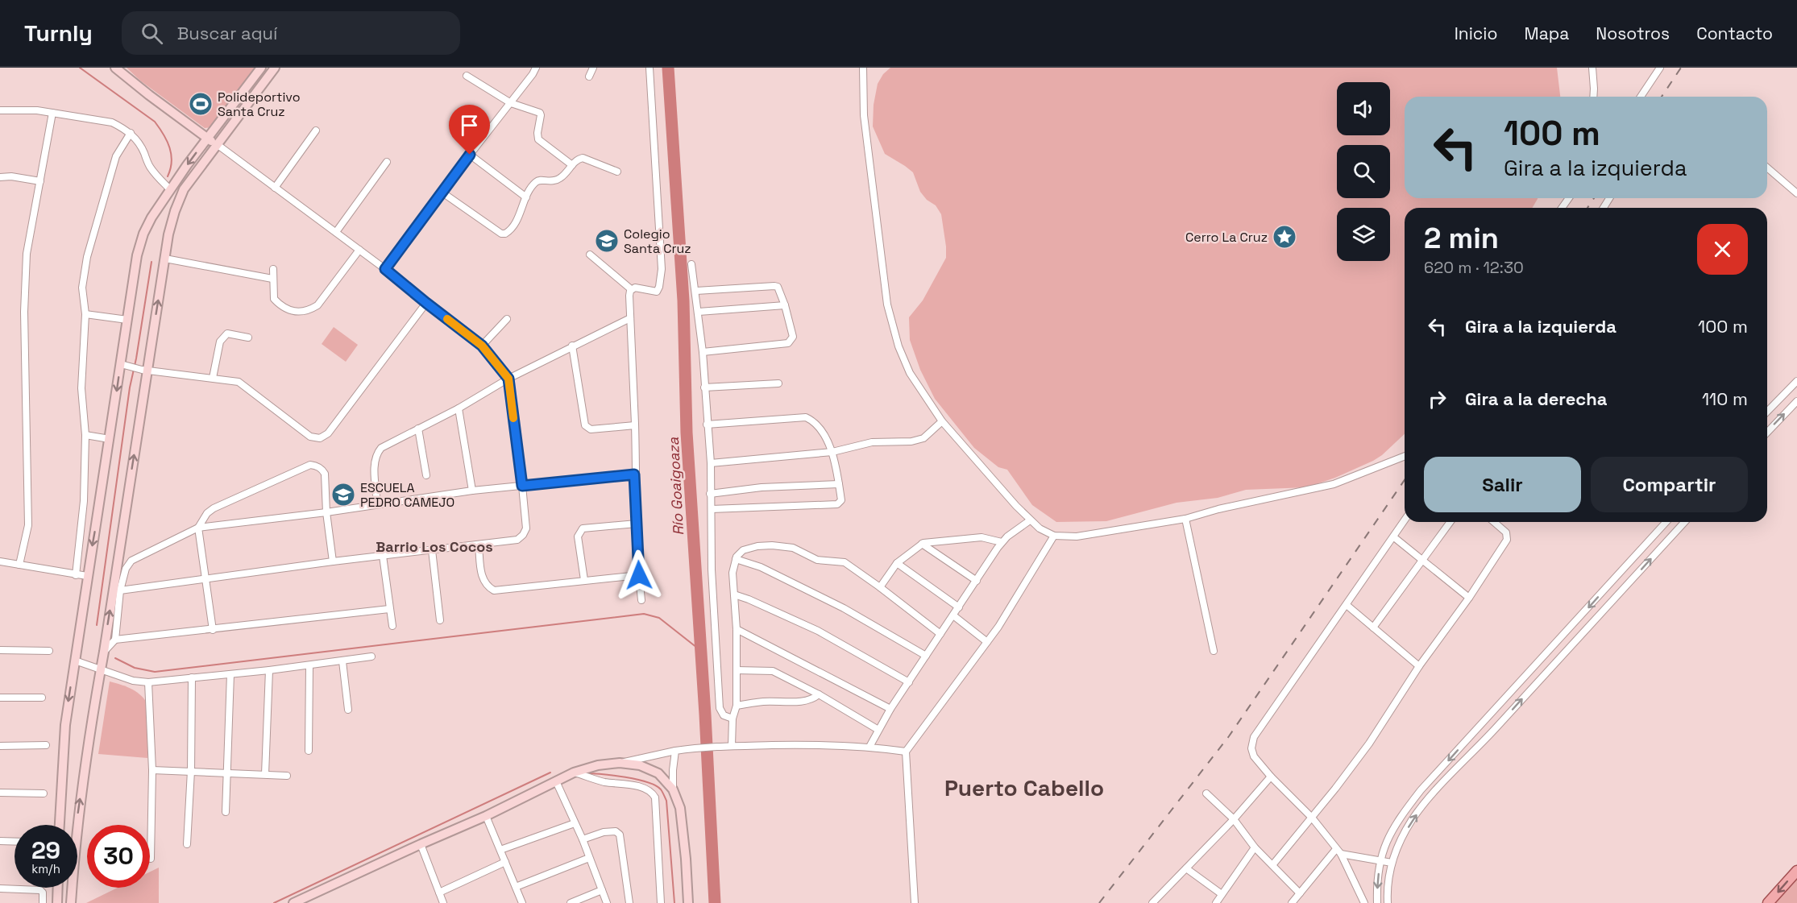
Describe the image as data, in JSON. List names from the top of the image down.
{
  "districts": ["Barrio Los Cocos", "Puerto Cabello"],
  "water": ["Río Goaigoaza"],
  "places": {
    "sports": ["Polideportivo Santa Cruz"],
    "place": ["Cerro La Cruz"],
    "school or university": ["Colegio Santa Cruz", "ESCUELA PEDRO CAMEJO"]
  },
  "page": {
    "header": "Turnly",
    "search": "Buscar aquí",
    "nav": [
      "Inicio",
      "Mapa",
      "Nosotros",
      "Contacto"
    ],
    "turn": ["100 m", "Gira a la izquierda"],
    "heading": ["2 min", "620 m · 12:30"],
    "list": [
      {
        "name": "Gira a la izquierda",
        "value": "100 m"
      },
      {
        "name": "Gira a la derecha",
        "value": "110 m"
      }
    ],
    "buttons": ["Salir", "Compartir"],
    "speed": "29 km/h",
    "limit": "30"
  }
}
